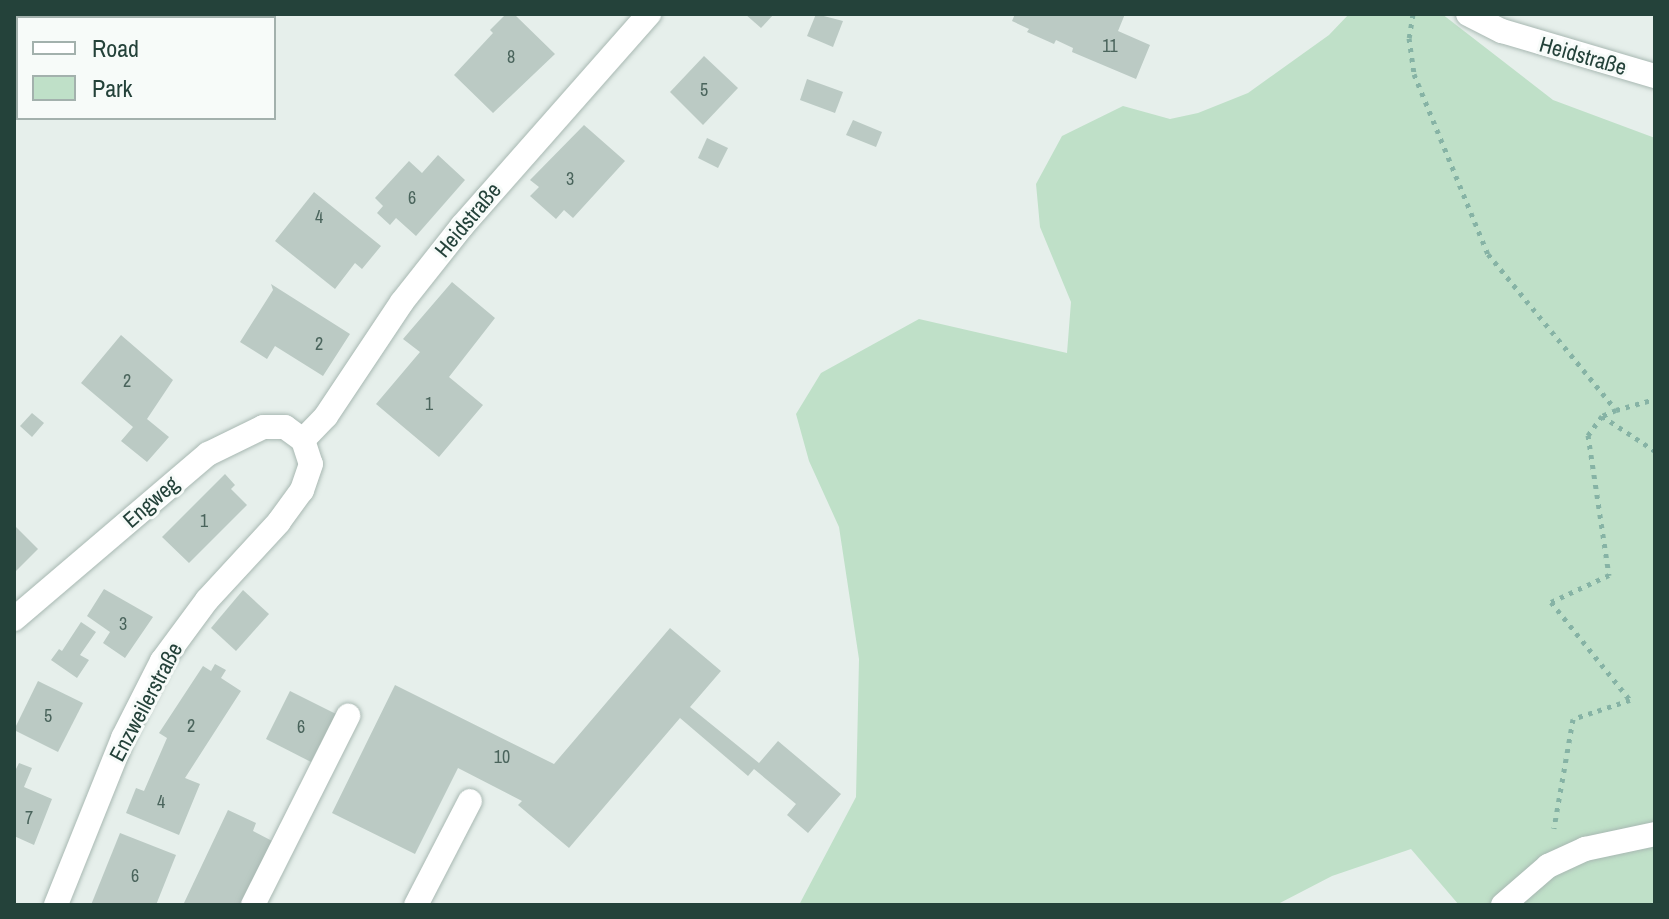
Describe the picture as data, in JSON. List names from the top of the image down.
{
  "streets": {
    "street": ["Heidstraße", "Engweg", "Enzweilerstraße"]
  },
  "crossings": [
    ["Heidstraße", "Engweg"],
    ["Heidstraße", "Enzweilerstraße"],
    ["Engweg", "Enzweilerstraße"]
  ],
  "house_numbers": [
    "11",
    "8",
    "5",
    "3",
    "6",
    "4",
    "2",
    "2",
    "1",
    "1",
    "3",
    "5",
    "2",
    "6",
    "10",
    "4",
    "7",
    "6"
  ],
  "legend": ["Road", "Park"]
}
